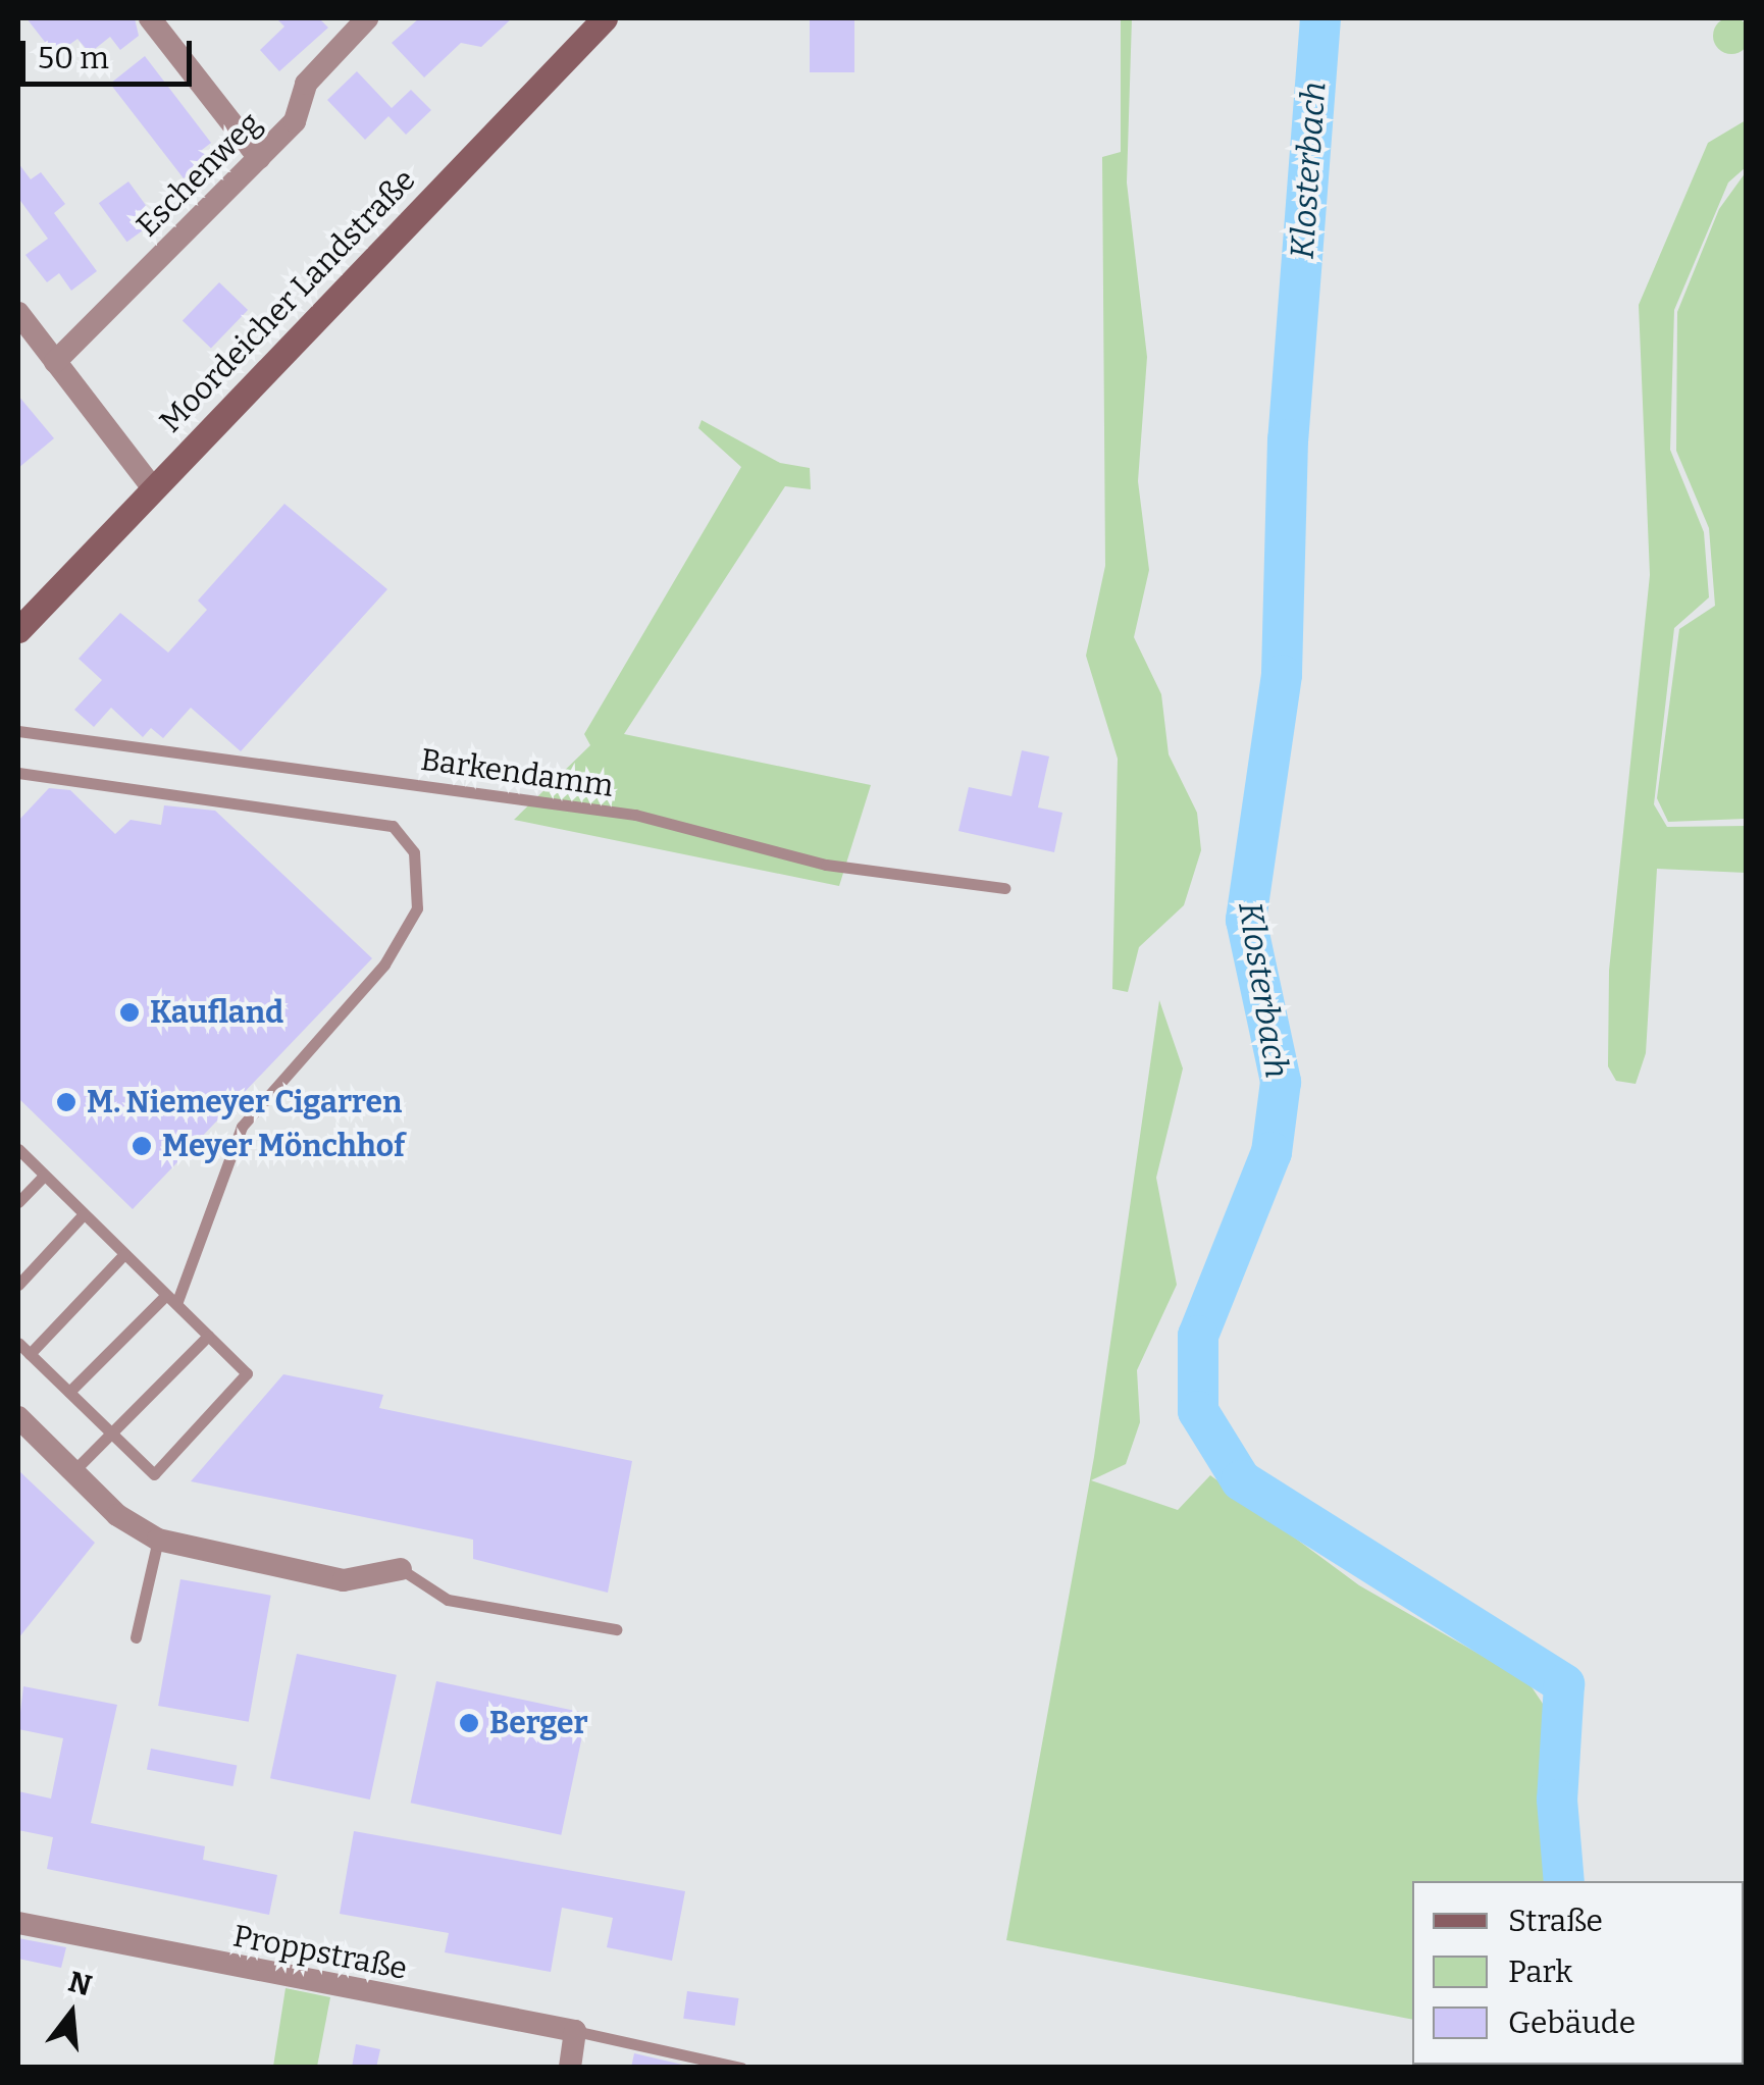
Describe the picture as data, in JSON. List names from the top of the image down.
{
  "streets": {
    "main road": ["Moordeicher Landstraße"],
    "street": ["Eschenweg", "Proppstraße"],
    "lane": ["Barkendamm"]
  },
  "water": ["Klosterbach"],
  "places": [
    "Kaufland",
    "M. Niemeyer Cigarren",
    "Meyer Mönchhof",
    "Berger"
  ],
  "legend": ["Straße", "Park", "Gebäude"],
  "scale_bar": "50 m",
  "north": "top"
}
